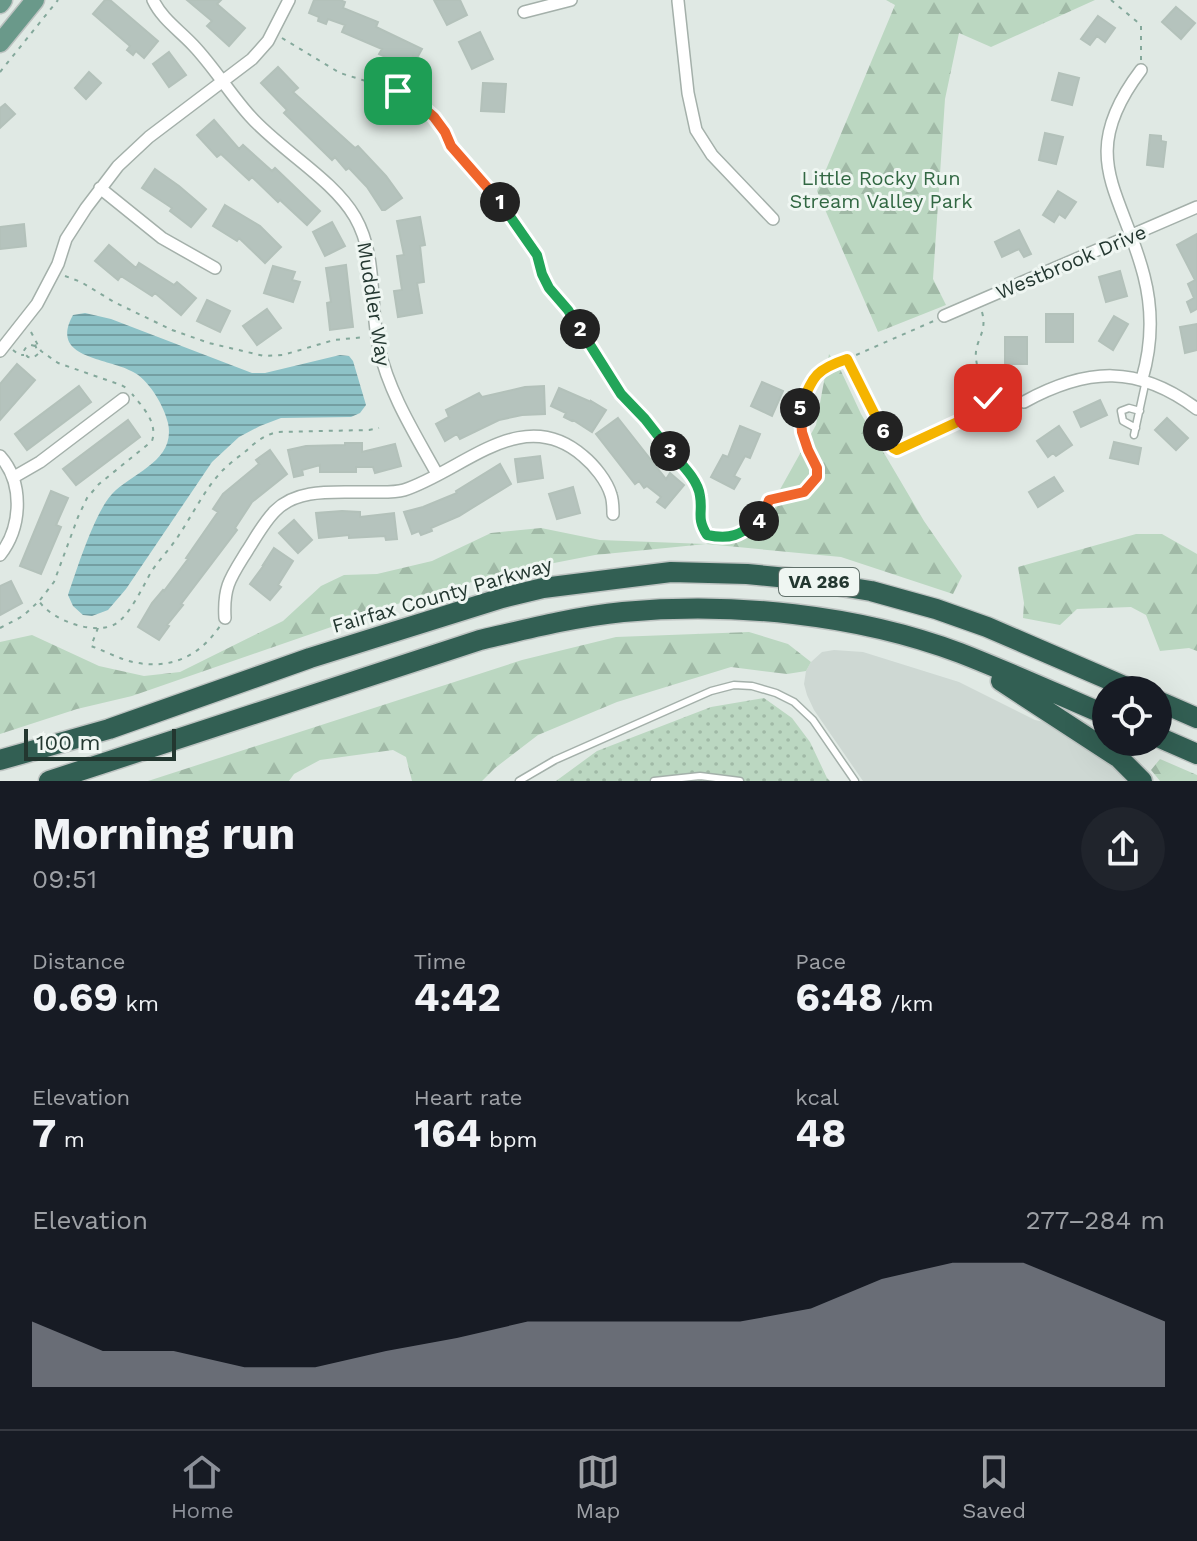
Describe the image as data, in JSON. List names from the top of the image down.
{
  "streets": {
    "highway": ["VA 286", "Fairfax County Parkway"],
    "street": ["Westbrook Drive", "Muddler Way"]
  },
  "parks": ["Little Rocky Run Stream Valley Park"],
  "scale_bar": "100 m",
  "page": {
    "pins": [
      "1",
      "2",
      "5",
      "6",
      "3",
      "4"
    ],
    "scale": "100 m",
    "heading": ["Morning run", "09:51"],
    "stats": [
      ["Distance", "0.69 km"],
      ["Time", "4:42"],
      ["Pace", "6:48 /km"],
      ["Elevation", "7 m"],
      ["Heart rate", "164 bpm"],
      ["kcal", "48"]
    ],
    "chart": ["Elevation", "277–284 m"],
    "tabs": ["Home", "Map", "Saved"]
  }
}
